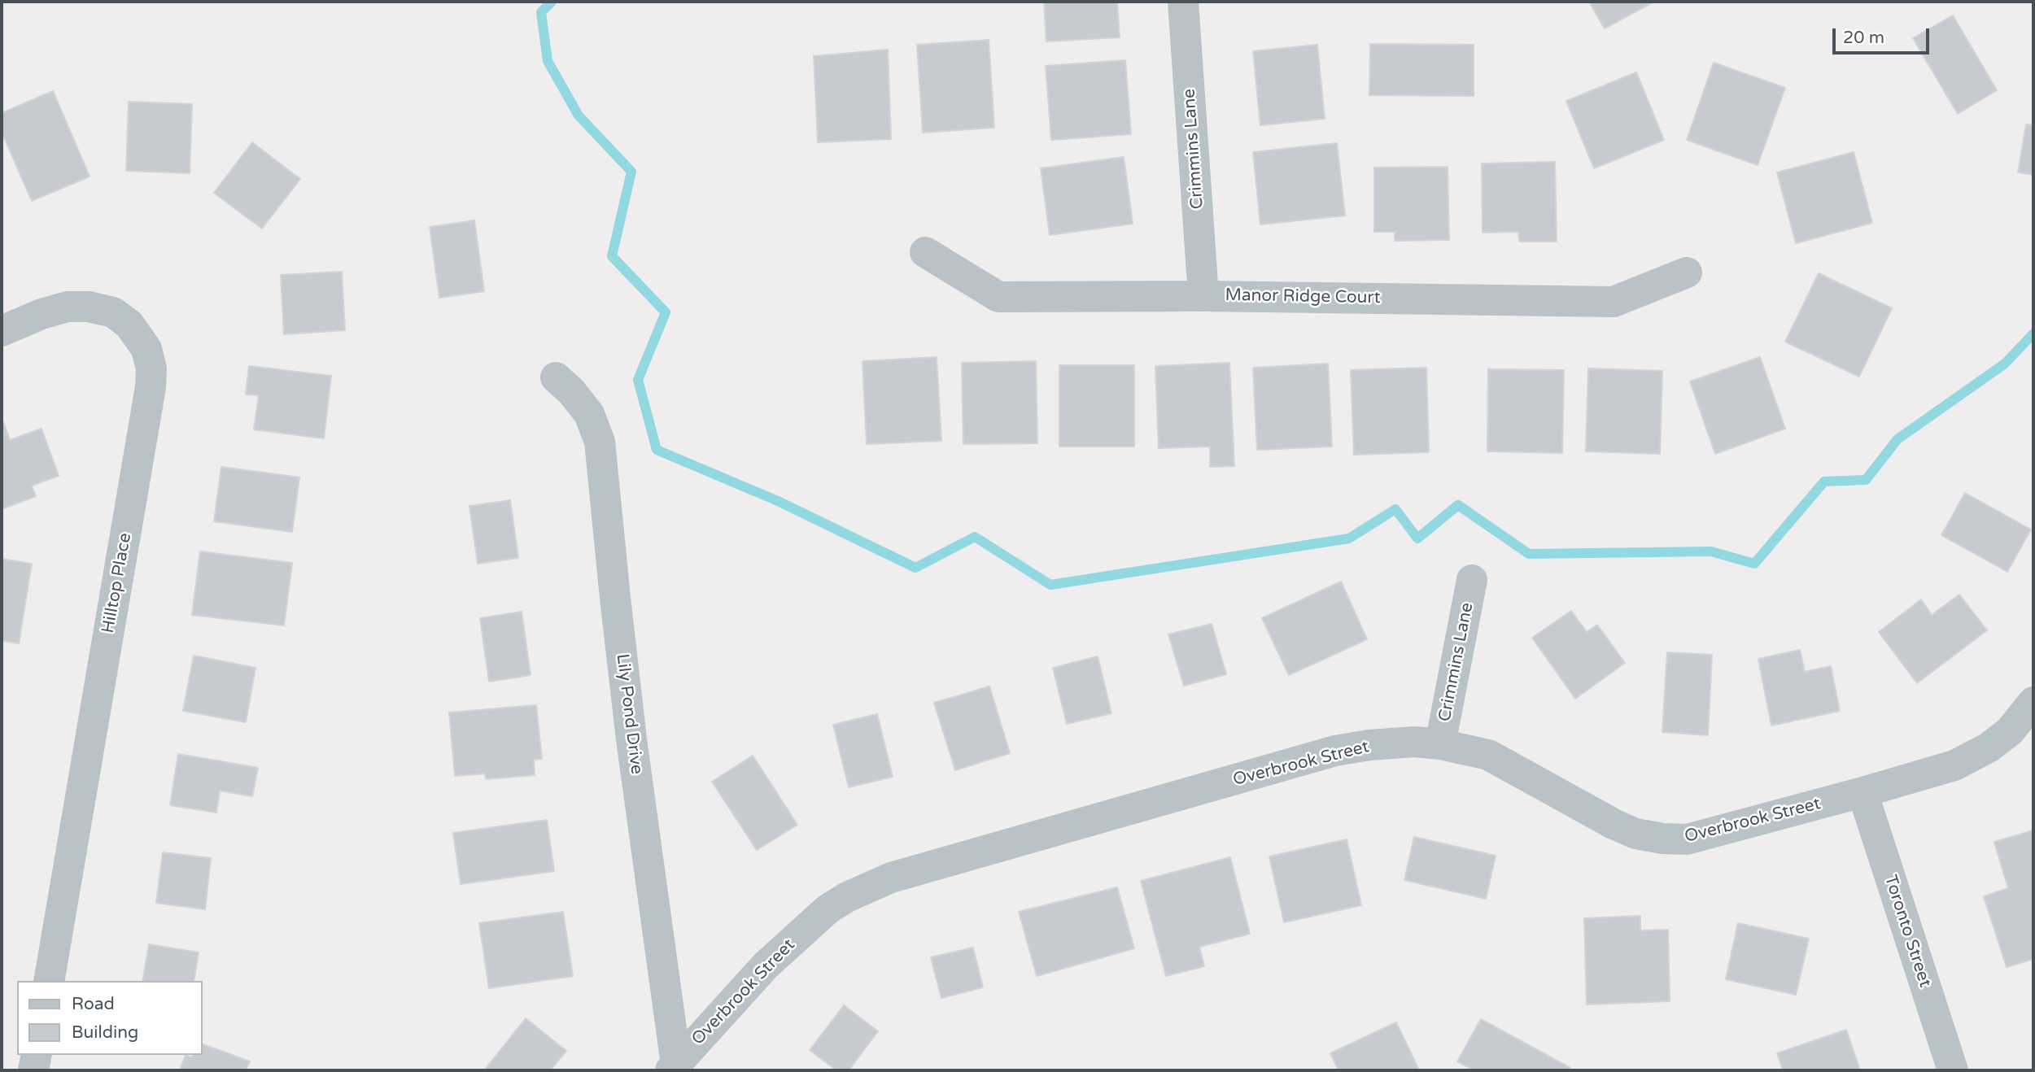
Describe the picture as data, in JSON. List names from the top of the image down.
{
  "streets": {
    "street": [
      "Crimmins Lane",
      "Manor Ridge Court",
      "Hilltop Place",
      "Lily Pond Drive",
      "Overbrook Street",
      "Toronto Street"
    ]
  },
  "crossings": [
    ["Crimmins Lane", "Manor Ridge Court"],
    ["Crimmins Lane", "Overbrook Street"],
    ["Lily Pond Drive", "Overbrook Street"],
    ["Overbrook Street", "Toronto Street"]
  ],
  "legend": ["Road", "Building"],
  "scale_bar": "20 m"
}
